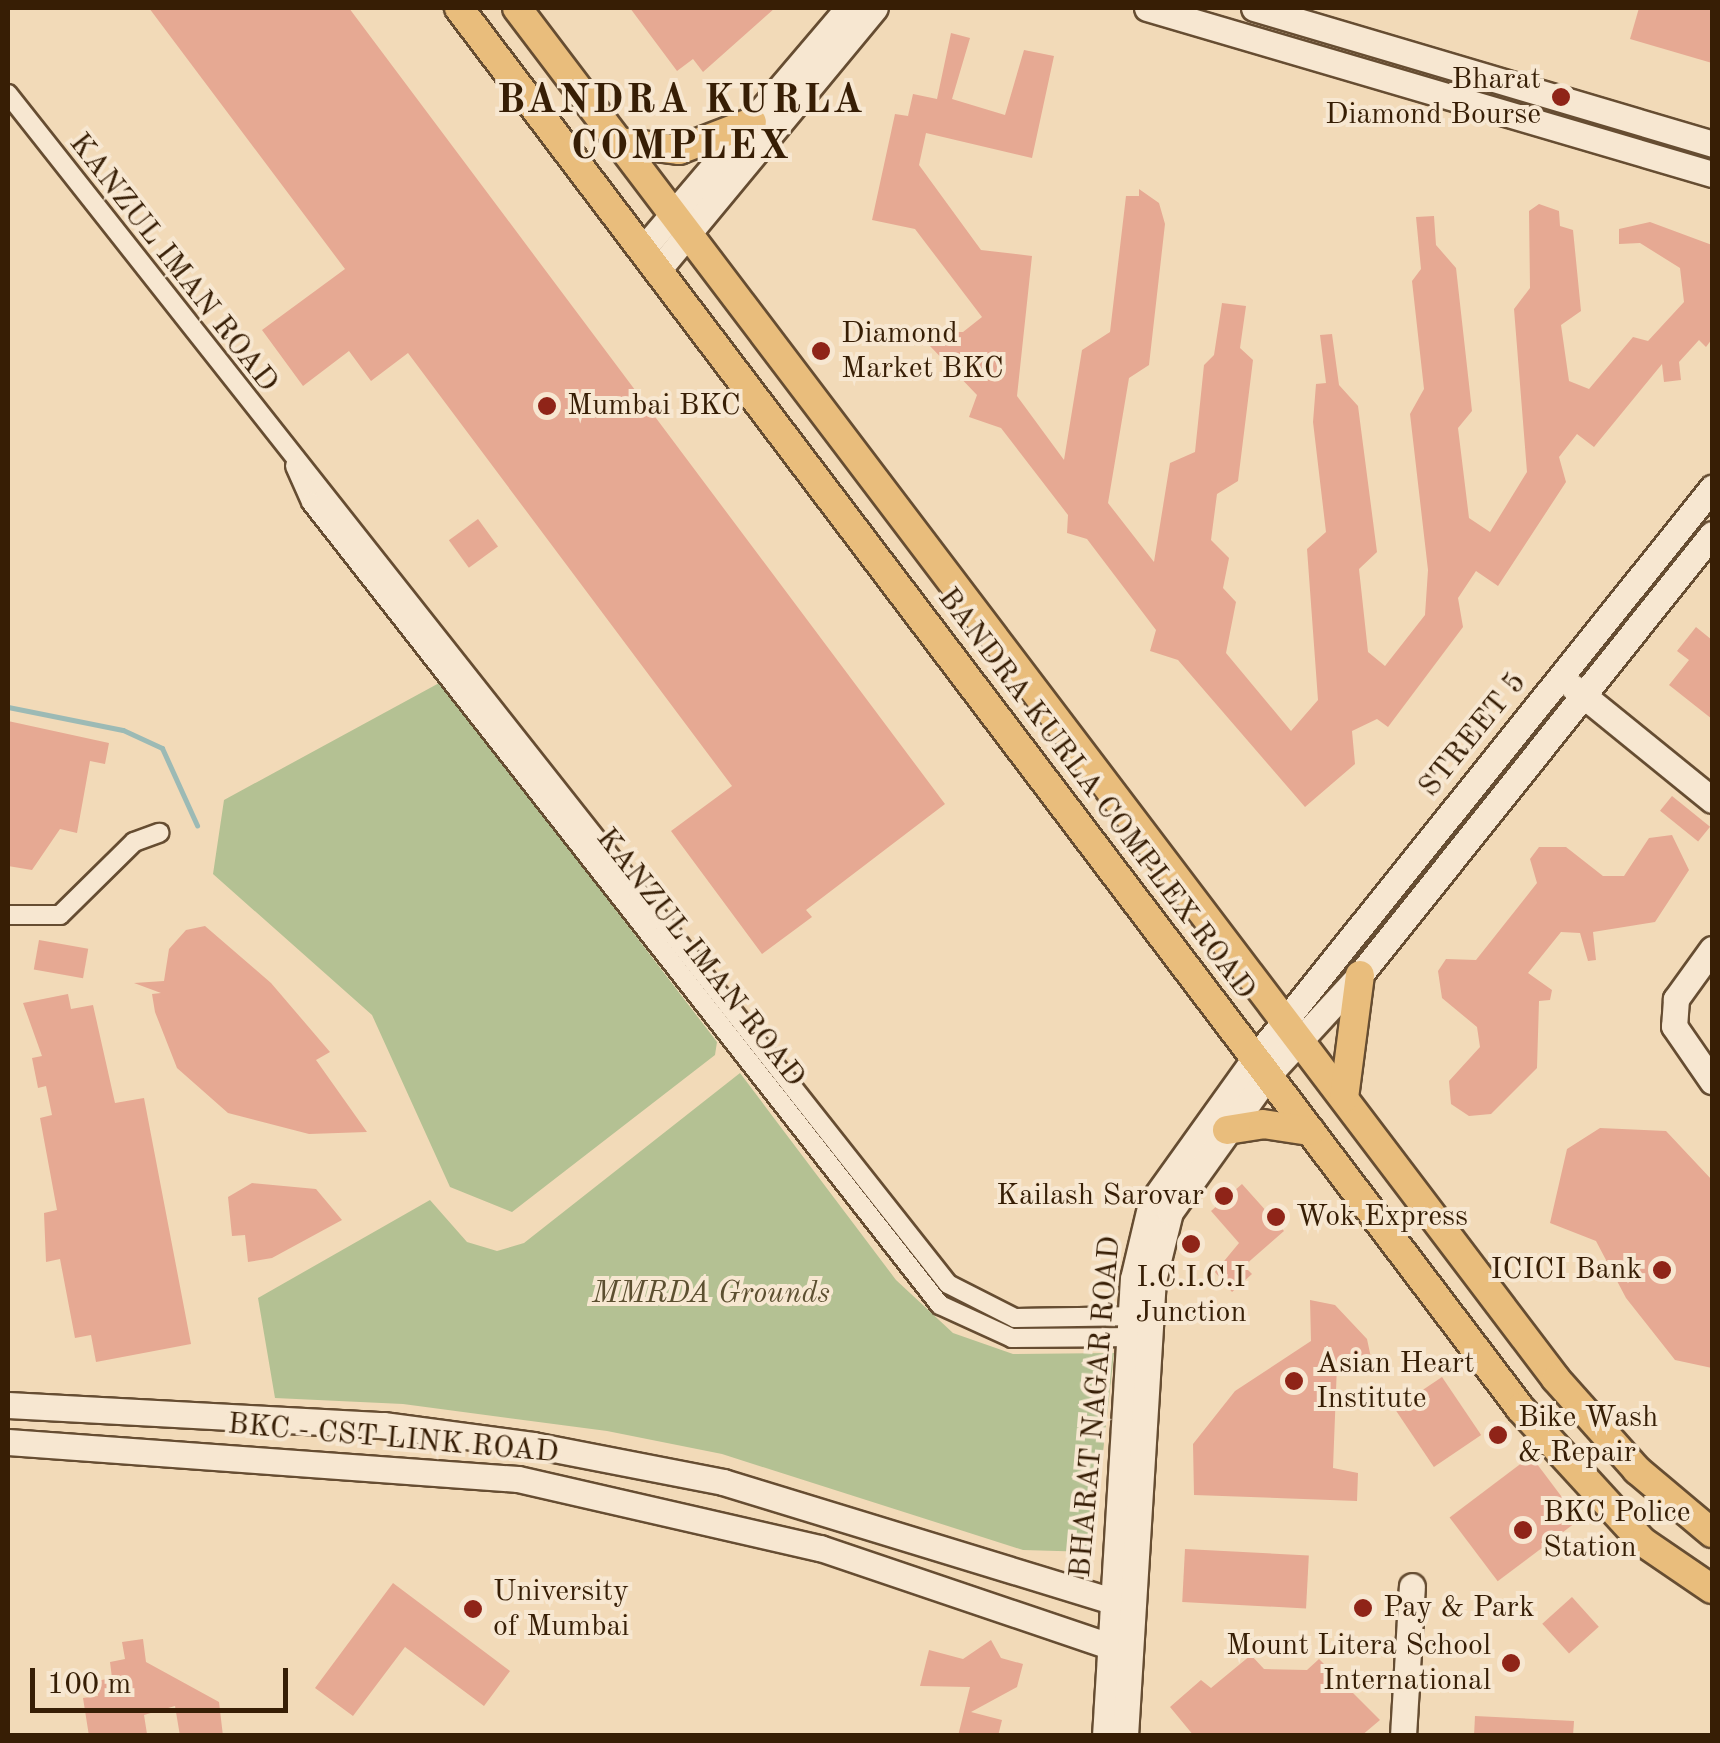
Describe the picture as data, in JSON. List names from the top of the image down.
{
  "streets": {
    "main road": ["BANDRA KURLA COMPLEX ROAD"],
    "street": [
      "KANZUL IMAN ROAD",
      "STREET 5",
      "BHARAT NAGAR ROAD",
      "BKC - CST LINK ROAD"
    ]
  },
  "crossings": [
    ["KANZUL IMAN ROAD", "BHARAT NAGAR ROAD"],
    ["STREET 5", "BANDRA KURLA COMPLEX ROAD"],
    ["BANDRA KURLA COMPLEX ROAD", "BHARAT NAGAR ROAD"],
    ["BHARAT NAGAR ROAD", "BKC - CST LINK ROAD"]
  ],
  "districts": ["BANDRA KURLA COMPLEX"],
  "parks": ["MMRDA Grounds"],
  "places": [
    "Bharat Diamond Bourse",
    "Diamond Market BKC",
    "Mumbai BKC",
    "Kailash Sarovar",
    "Wok Express",
    "I.C.I.C.I Junction",
    "ICICI Bank",
    "Asian Heart Institute",
    "Bike Wash & Repair",
    "BKC Police Station",
    "Pay & Park",
    "University of Mumbai",
    "Mount Litera School International"
  ],
  "scale_bar": "100 m"
}
